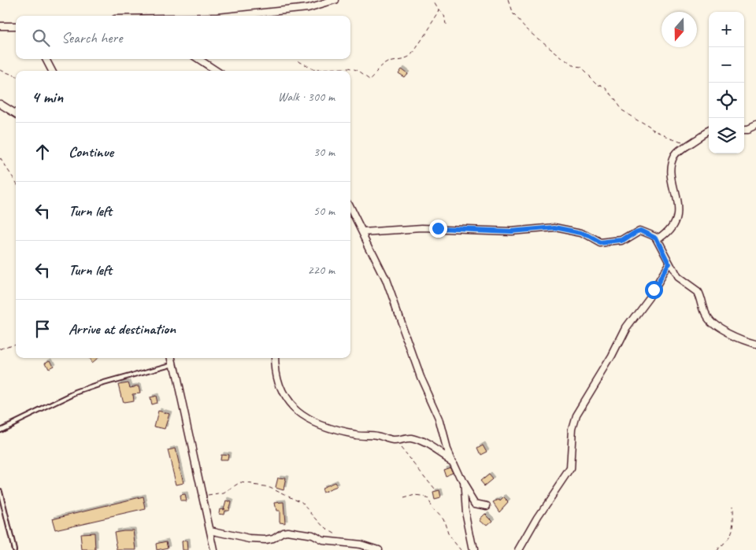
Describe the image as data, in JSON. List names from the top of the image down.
{
  "north": "bottom",
  "page": {
    "map_buttons": ["+", "−"],
    "search": "Search here",
    "heading": ["4 min", "Walk · 300 m"],
    "list": [
      ["Continue", "30 m"],
      ["Turn left", "50 m"],
      ["Turn left", "220 m"],
      "Arrive at destination"
    ]
  }
}
